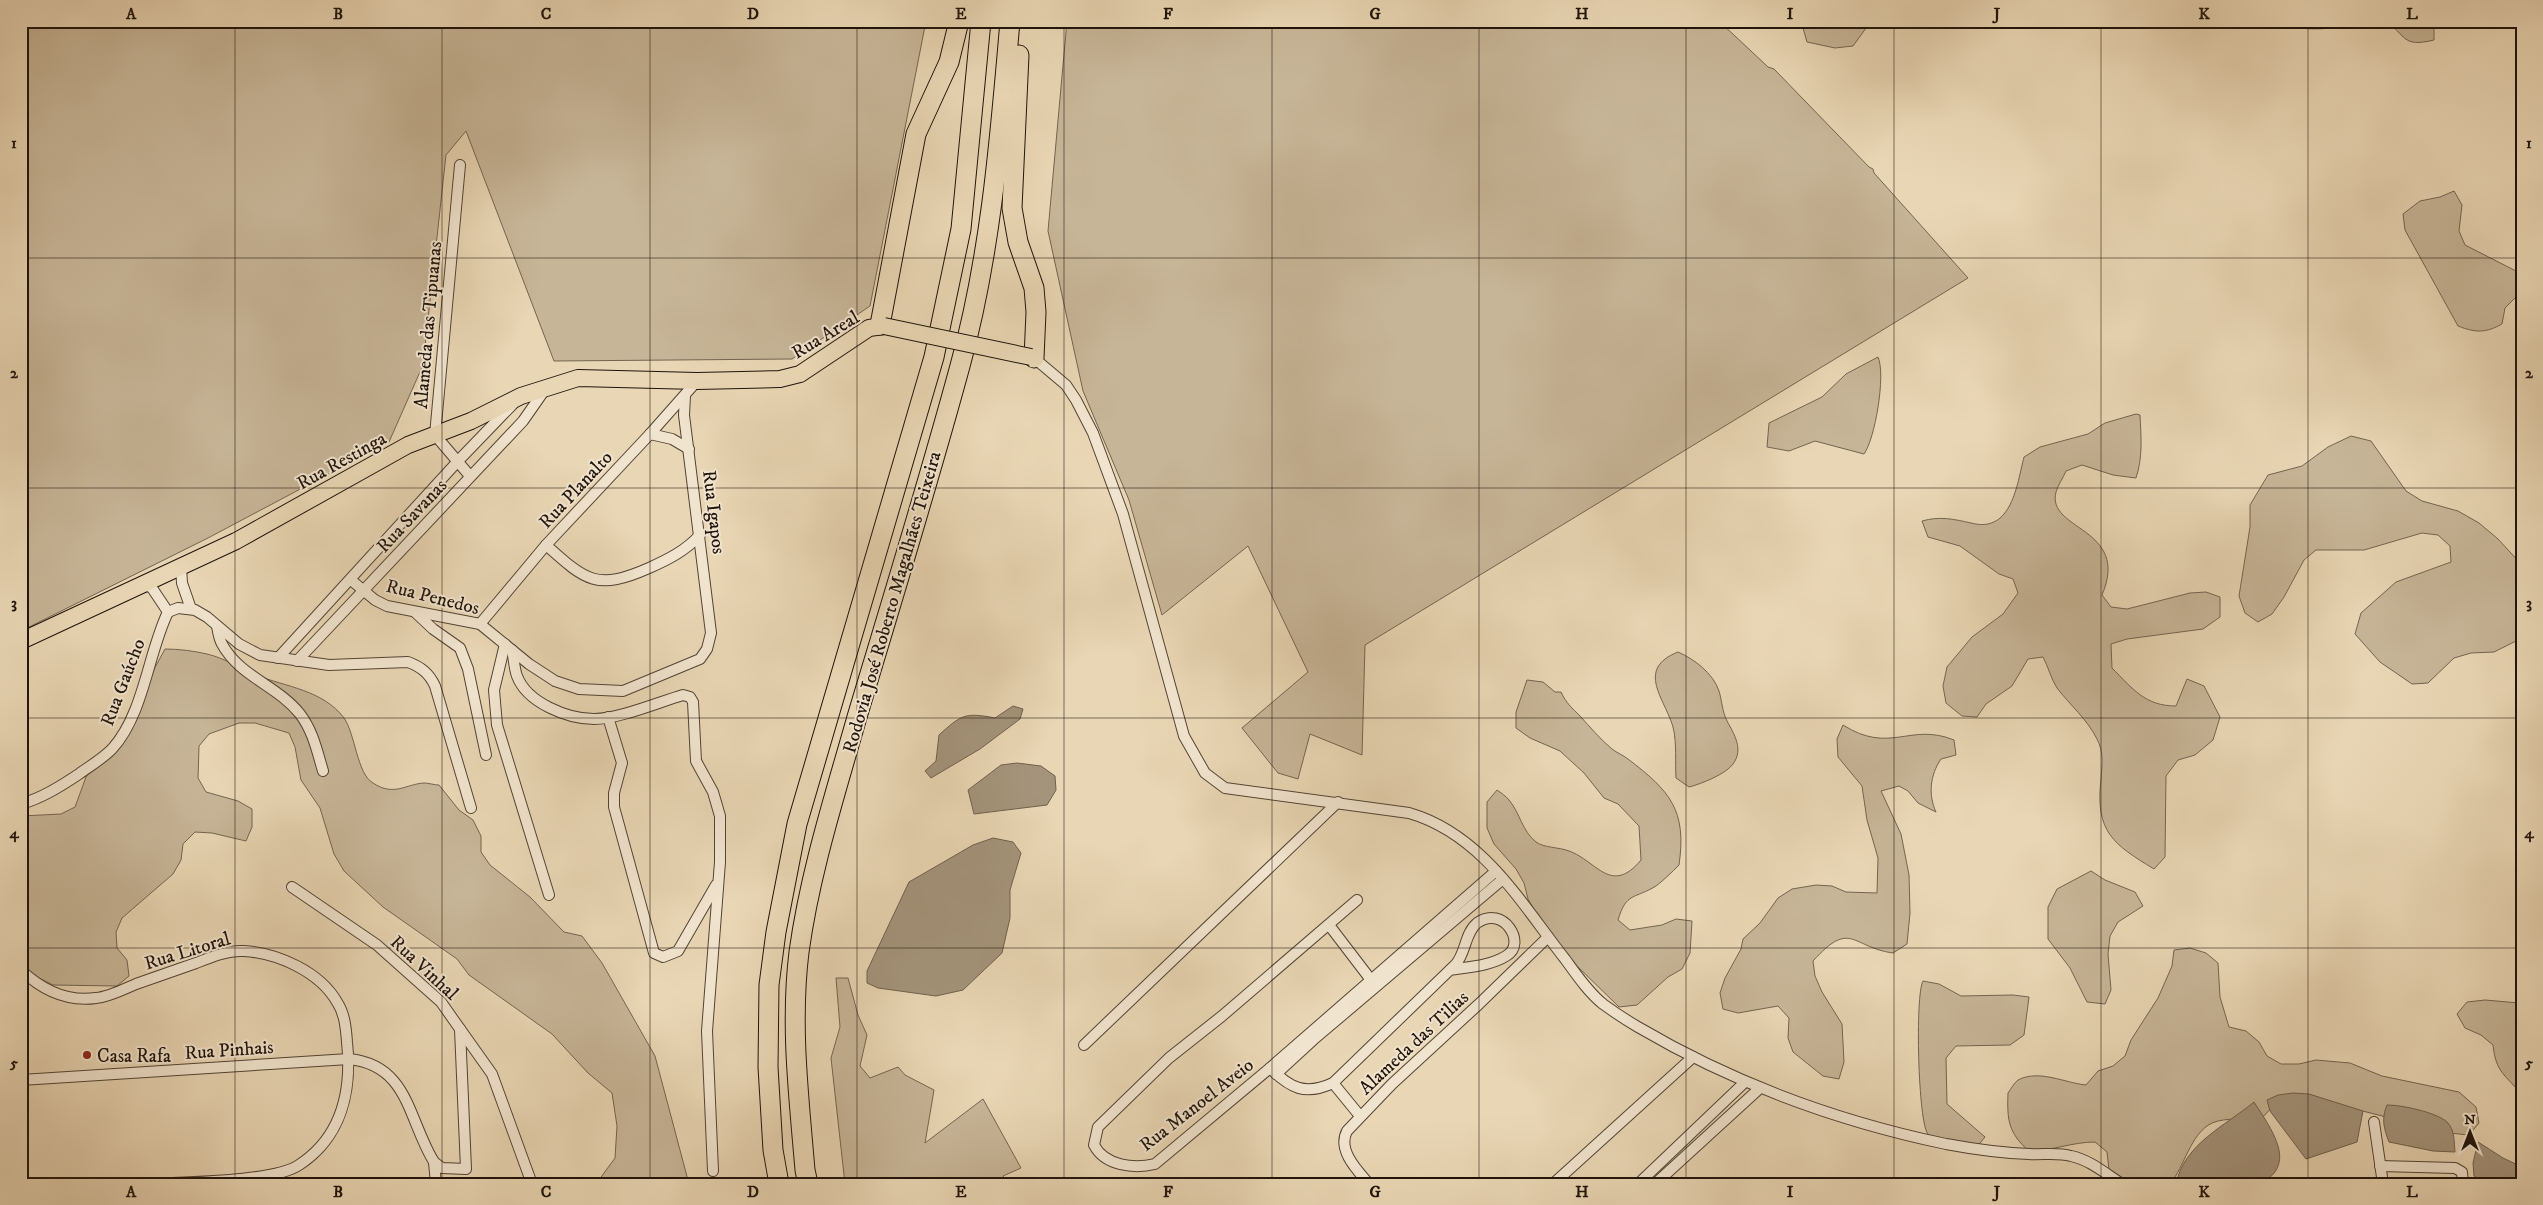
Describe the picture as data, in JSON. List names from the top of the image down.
{
  "streets": {
    "highway": ["Rodovia José Roberto Magalhães Teixeira"],
    "main road": ["Rua Areal", "Rua Restinga"],
    "street": [
      "Alameda das Tipuanas",
      "Rua Planalto",
      "Rua Igapos",
      "Rua Savanas",
      "Rua Penedos",
      "Rua Gaúcho",
      "Rua Litoral",
      "Rua Vinhal",
      "Alameda das Tilias",
      "Rua Pinhais",
      "Rua Manoel Aveio"
    ]
  },
  "crossings": [
    ["Alameda das Tipuanas", "Rua Restinga"],
    ["Alameda das Tipuanas", "Rua Savanas"],
    ["Rua Areal", "Rua Restinga"],
    ["Rua Areal", "Rua Planalto"],
    ["Rua Restinga", "Rua Planalto"],
    ["Rua Restinga", "Rua Savanas"],
    ["Rua Planalto", "Rua Igapos"],
    ["Rua Planalto", "Rua Penedos"],
    ["Rua Igapos", "Rua Penedos"],
    ["Rua Savanas", "Rua Penedos"],
    ["Rua Litoral", "Rua Pinhais"]
  ],
  "places": ["Casa Rafa"],
  "north": "top",
  "grid": {
    "columns": [
      "A",
      "B",
      "C",
      "D",
      "E",
      "F",
      "G",
      "H",
      "I",
      "J",
      "K",
      "L"
    ],
    "rows": [
      "1",
      "2",
      "3",
      "4",
      "5"
    ]
  }
}
